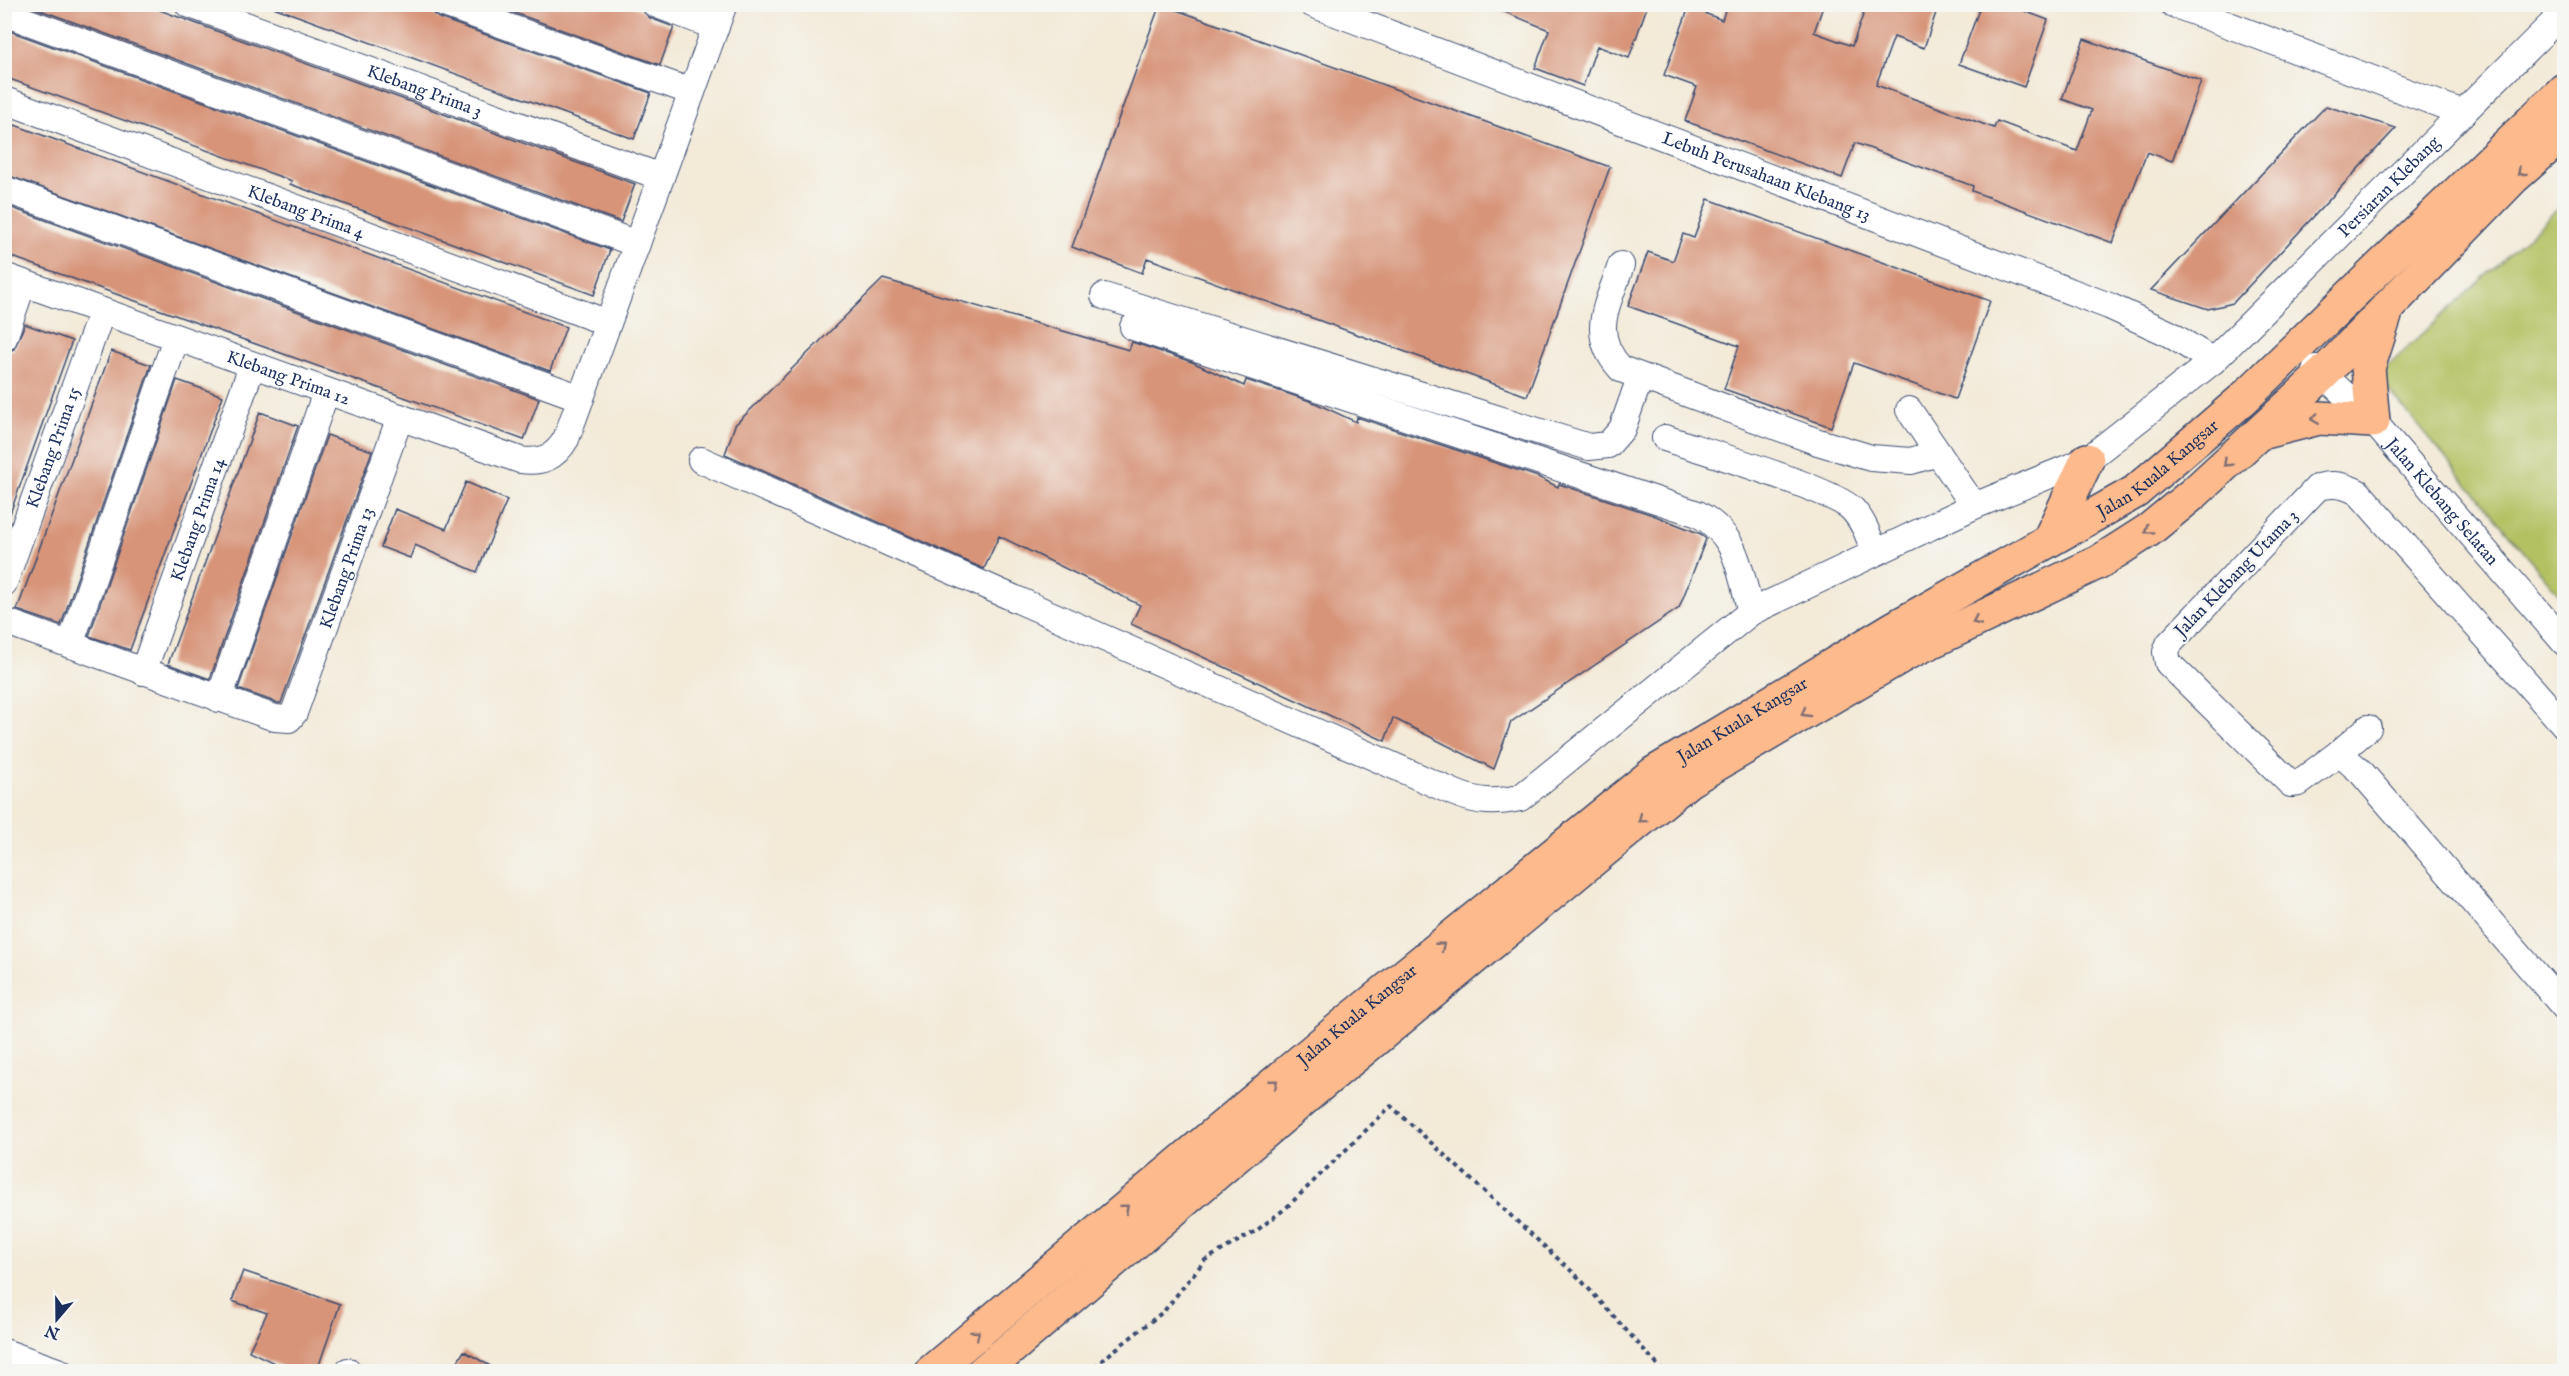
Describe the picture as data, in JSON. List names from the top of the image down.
{
  "streets": {
    "highway": ["Jalan Kuala Kangsar"],
    "street": [
      "Klebang Prima 3",
      "Lebuh Perusahaan Klebang 13",
      "Persiaran Klebang",
      "Klebang Prima 4",
      "Klebang Prima 12",
      "Klebang Prima 15",
      "Jalan Klebang Selatan",
      "Klebang Prima 14",
      "Klebang Prima 13",
      "Jalan Klebang Utama 3"
    ]
  },
  "crossings": [
    ["Lebuh Perusahaan Klebang 13", "Persiaran Klebang"],
    ["Klebang Prima 12", "Klebang Prima 15"],
    ["Klebang Prima 12", "Klebang Prima 14"],
    ["Klebang Prima 12", "Klebang Prima 13"],
    ["Jalan Kuala Kangsar", "Jalan Klebang Selatan"]
  ],
  "north": "bottom"
}
